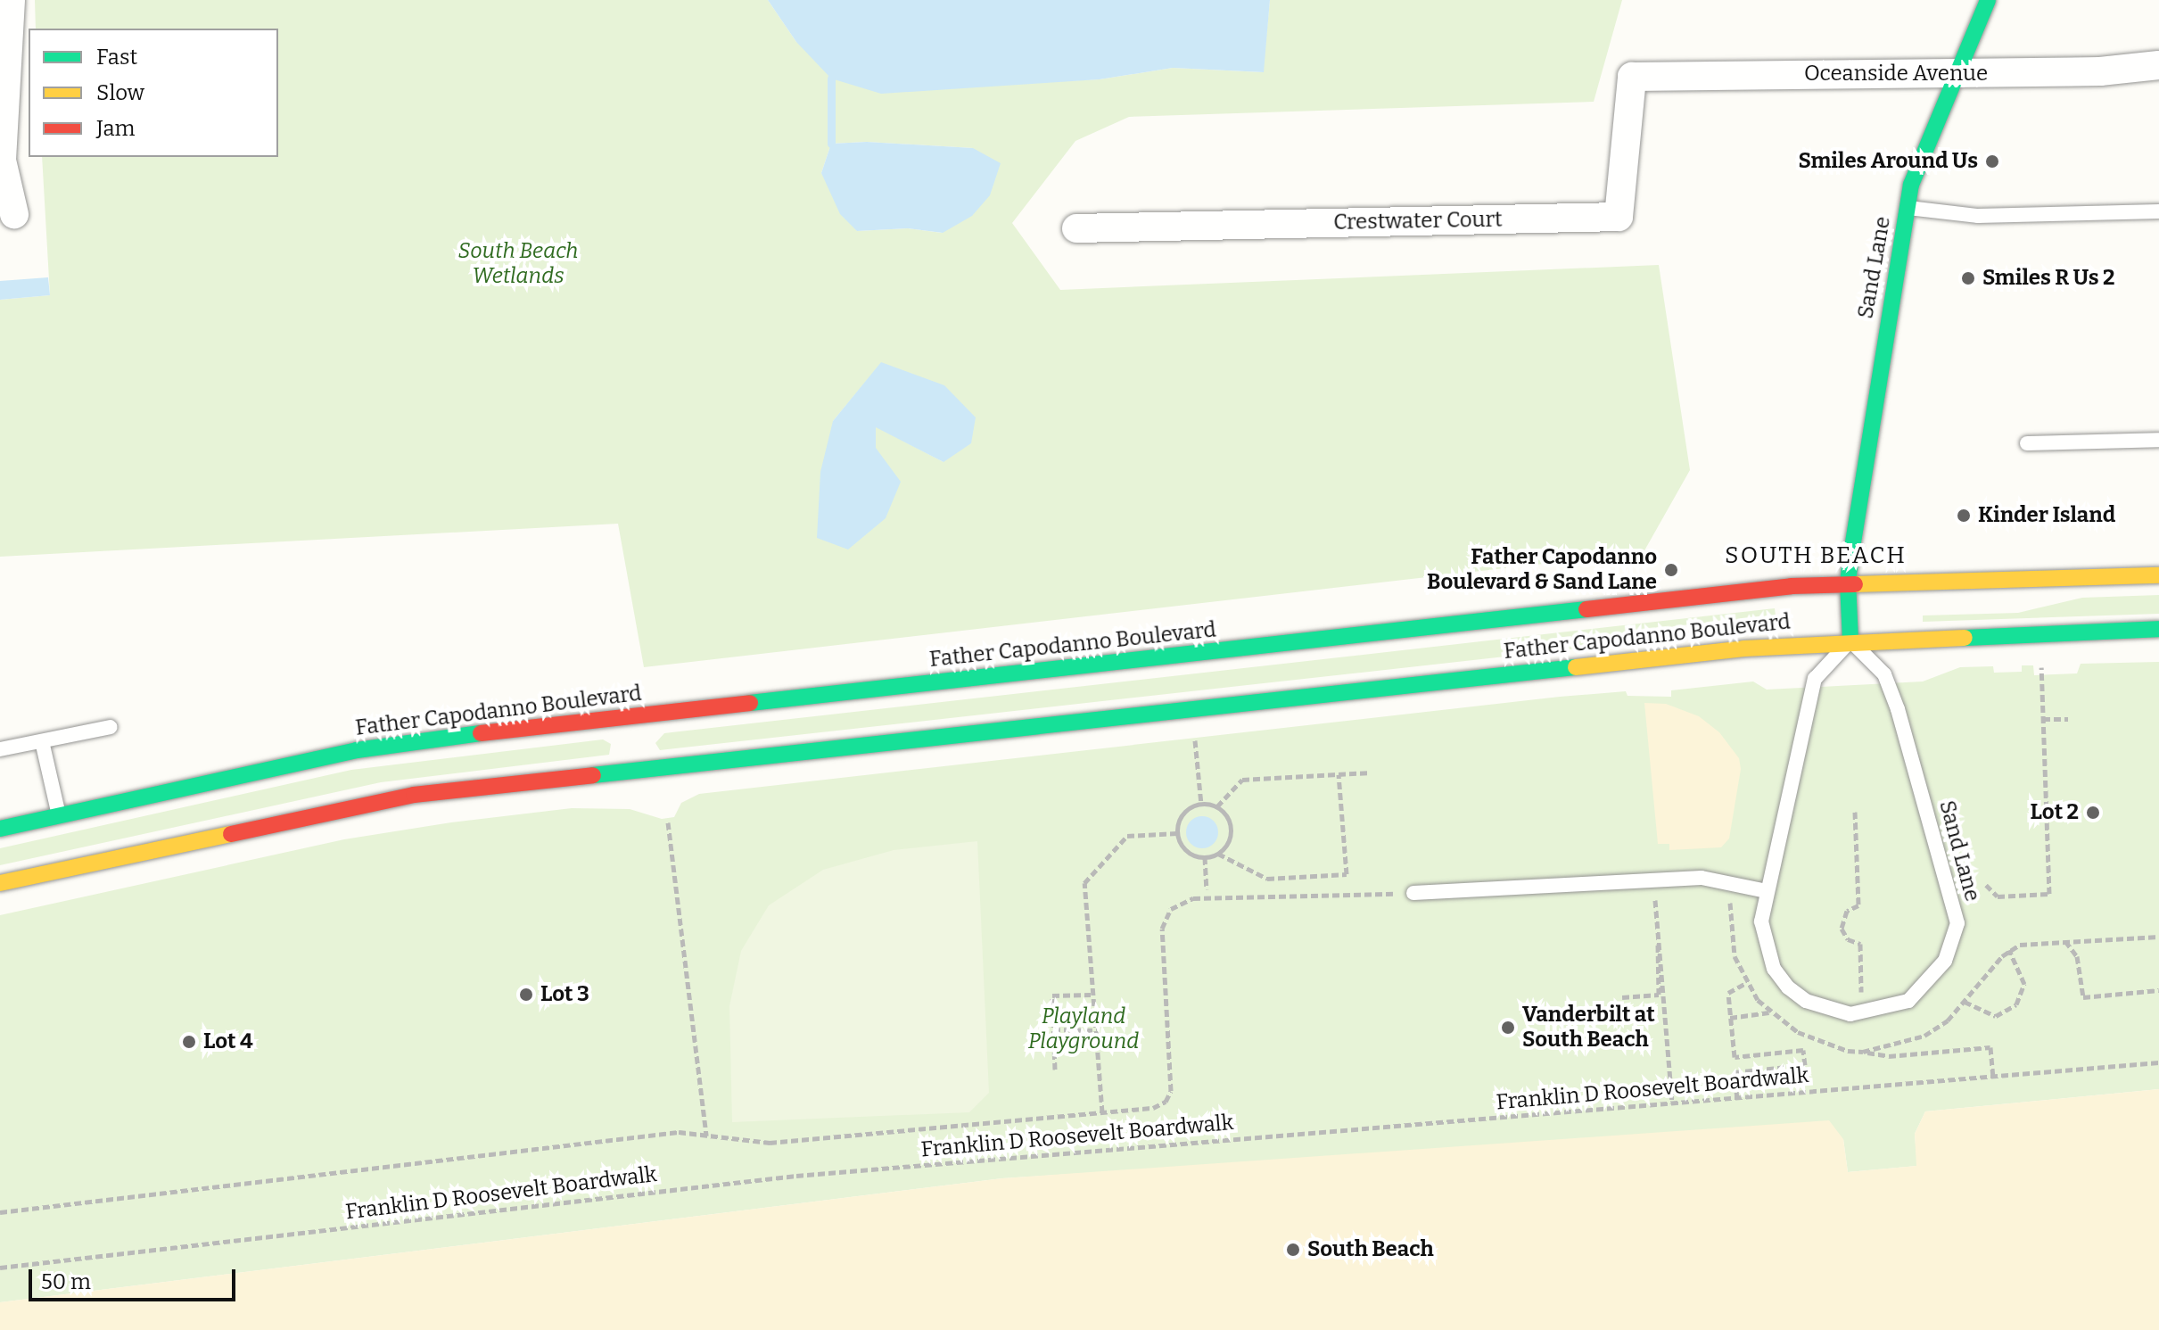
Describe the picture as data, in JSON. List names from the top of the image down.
{
  "streets": {
    "main road": ["Sand Lane", "Father Capodanno Boulevard"],
    "street": ["Oceanside Avenue", "Crestwater Court"],
    "path": ["Franklin D Roosevelt Boardwalk"]
  },
  "crossings": [
    ["Oceanside Avenue", "Crestwater Court"],
    ["Oceanside Avenue", "Sand Lane"],
    ["Sand Lane", "Father Capodanno Boulevard"]
  ],
  "districts": ["SOUTH BEACH"],
  "parks": ["South Beach Wetlands", "Playland Playground"],
  "places": [
    "Smiles Around Us",
    "Smiles R Us 2",
    "Kinder Island",
    "Father Capodanno Boulevard & Sand Lane",
    "Lot 2",
    "Lot 3",
    "Vanderbilt at South Beach",
    "Lot 4",
    "South Beach"
  ],
  "legend": ["Fast", "Slow", "Jam"],
  "scale_bar": "50 m"
}
